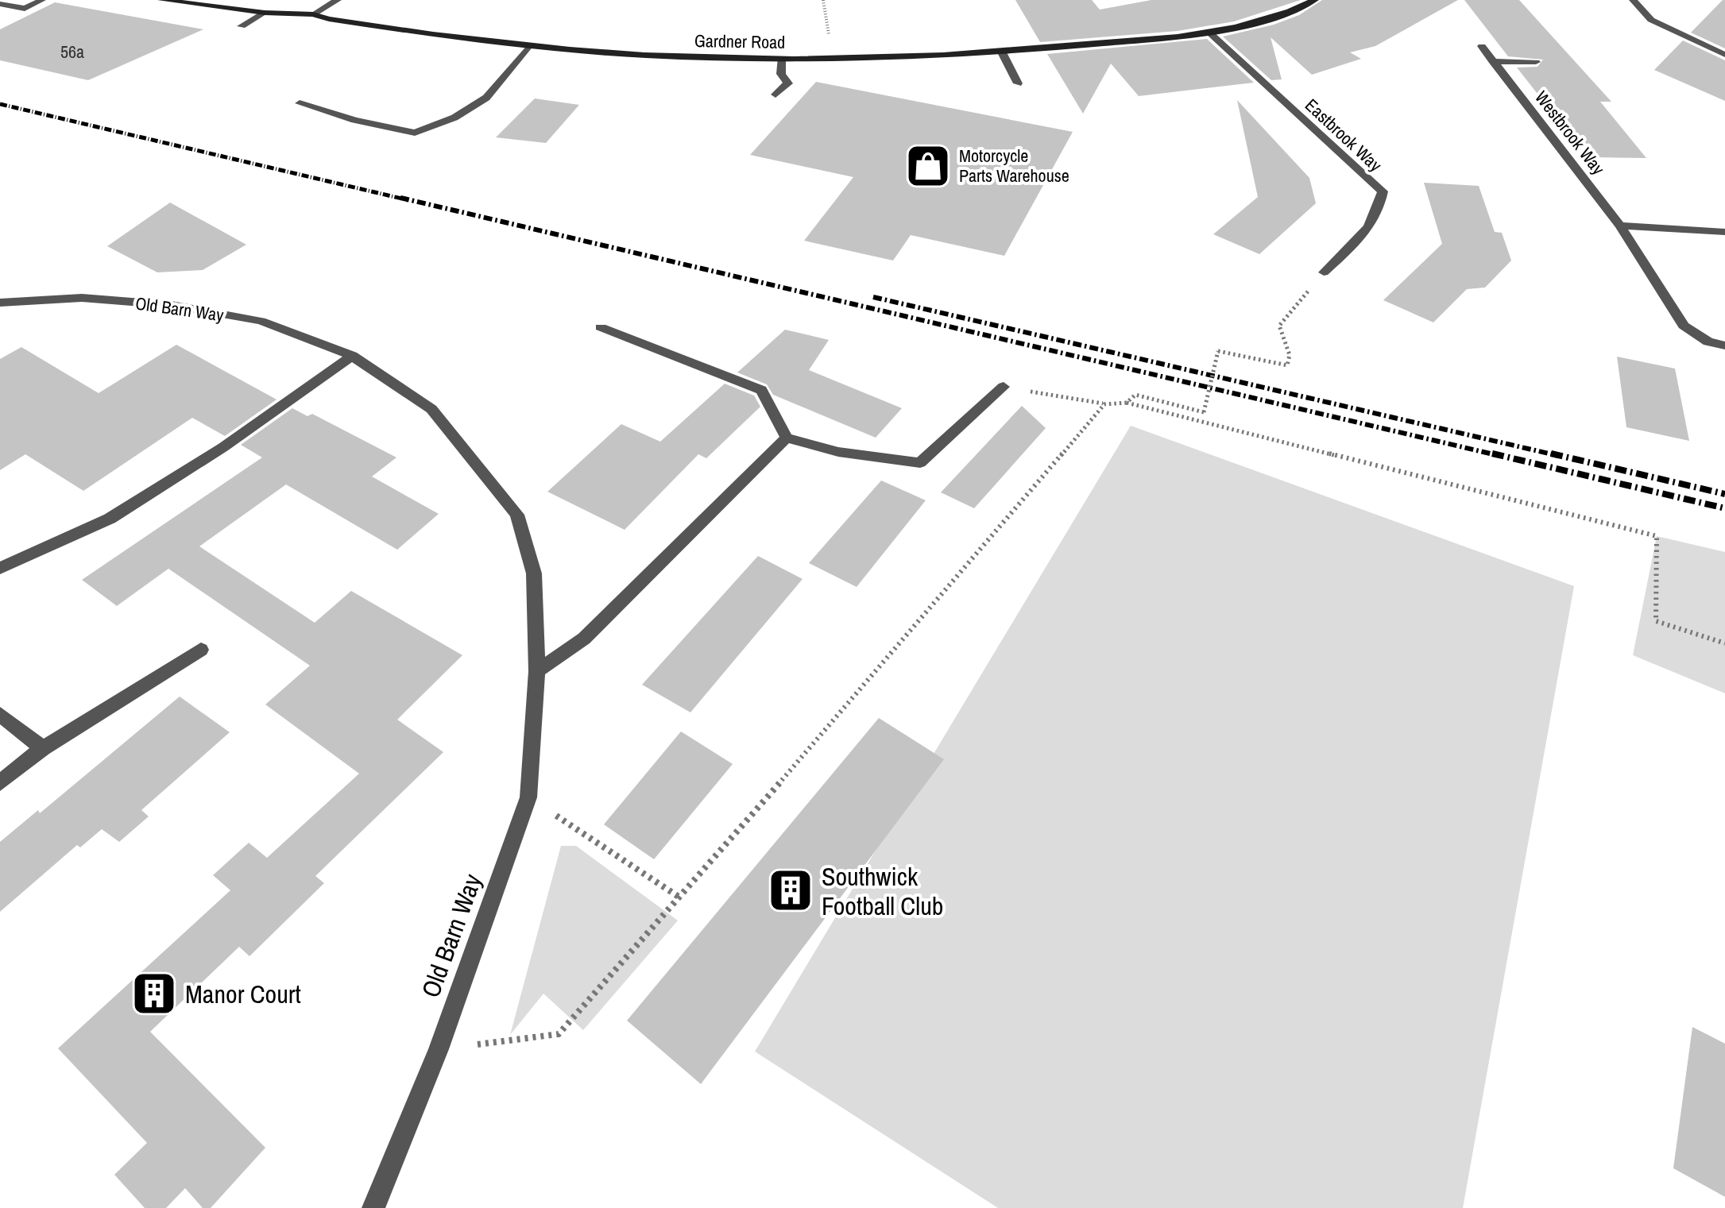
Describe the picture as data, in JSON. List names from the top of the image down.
{
  "streets": {
    "street": [
      "Gardner Road",
      "Westbrook Way",
      "Eastbrook Way",
      "Old Barn Way"
    ]
  },
  "crossings": [
    ["Gardner Road", "Eastbrook Way"]
  ],
  "places": {
    "shop": ["Motorcycle Parts Warehouse"],
    "building": ["Southwick Football Club", "Manor Court"]
  },
  "house_numbers": ["56a"]
}
